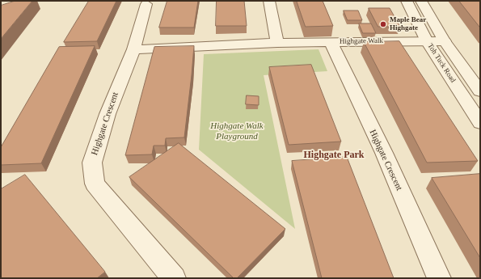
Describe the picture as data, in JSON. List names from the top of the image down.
{
  "streets": {
    "street": ["Highgate Walk", "Toh Tuck Road", "Highgate Crescent"]
  },
  "crossings": [
    ["Highgate Walk", "Toh Tuck Road"],
    ["Highgate Walk", "Highgate Crescent"]
  ],
  "districts": ["Highgate Park"],
  "parks": ["Highgate Walk Playground"],
  "places": ["Maple Bear Highgate"]
}
